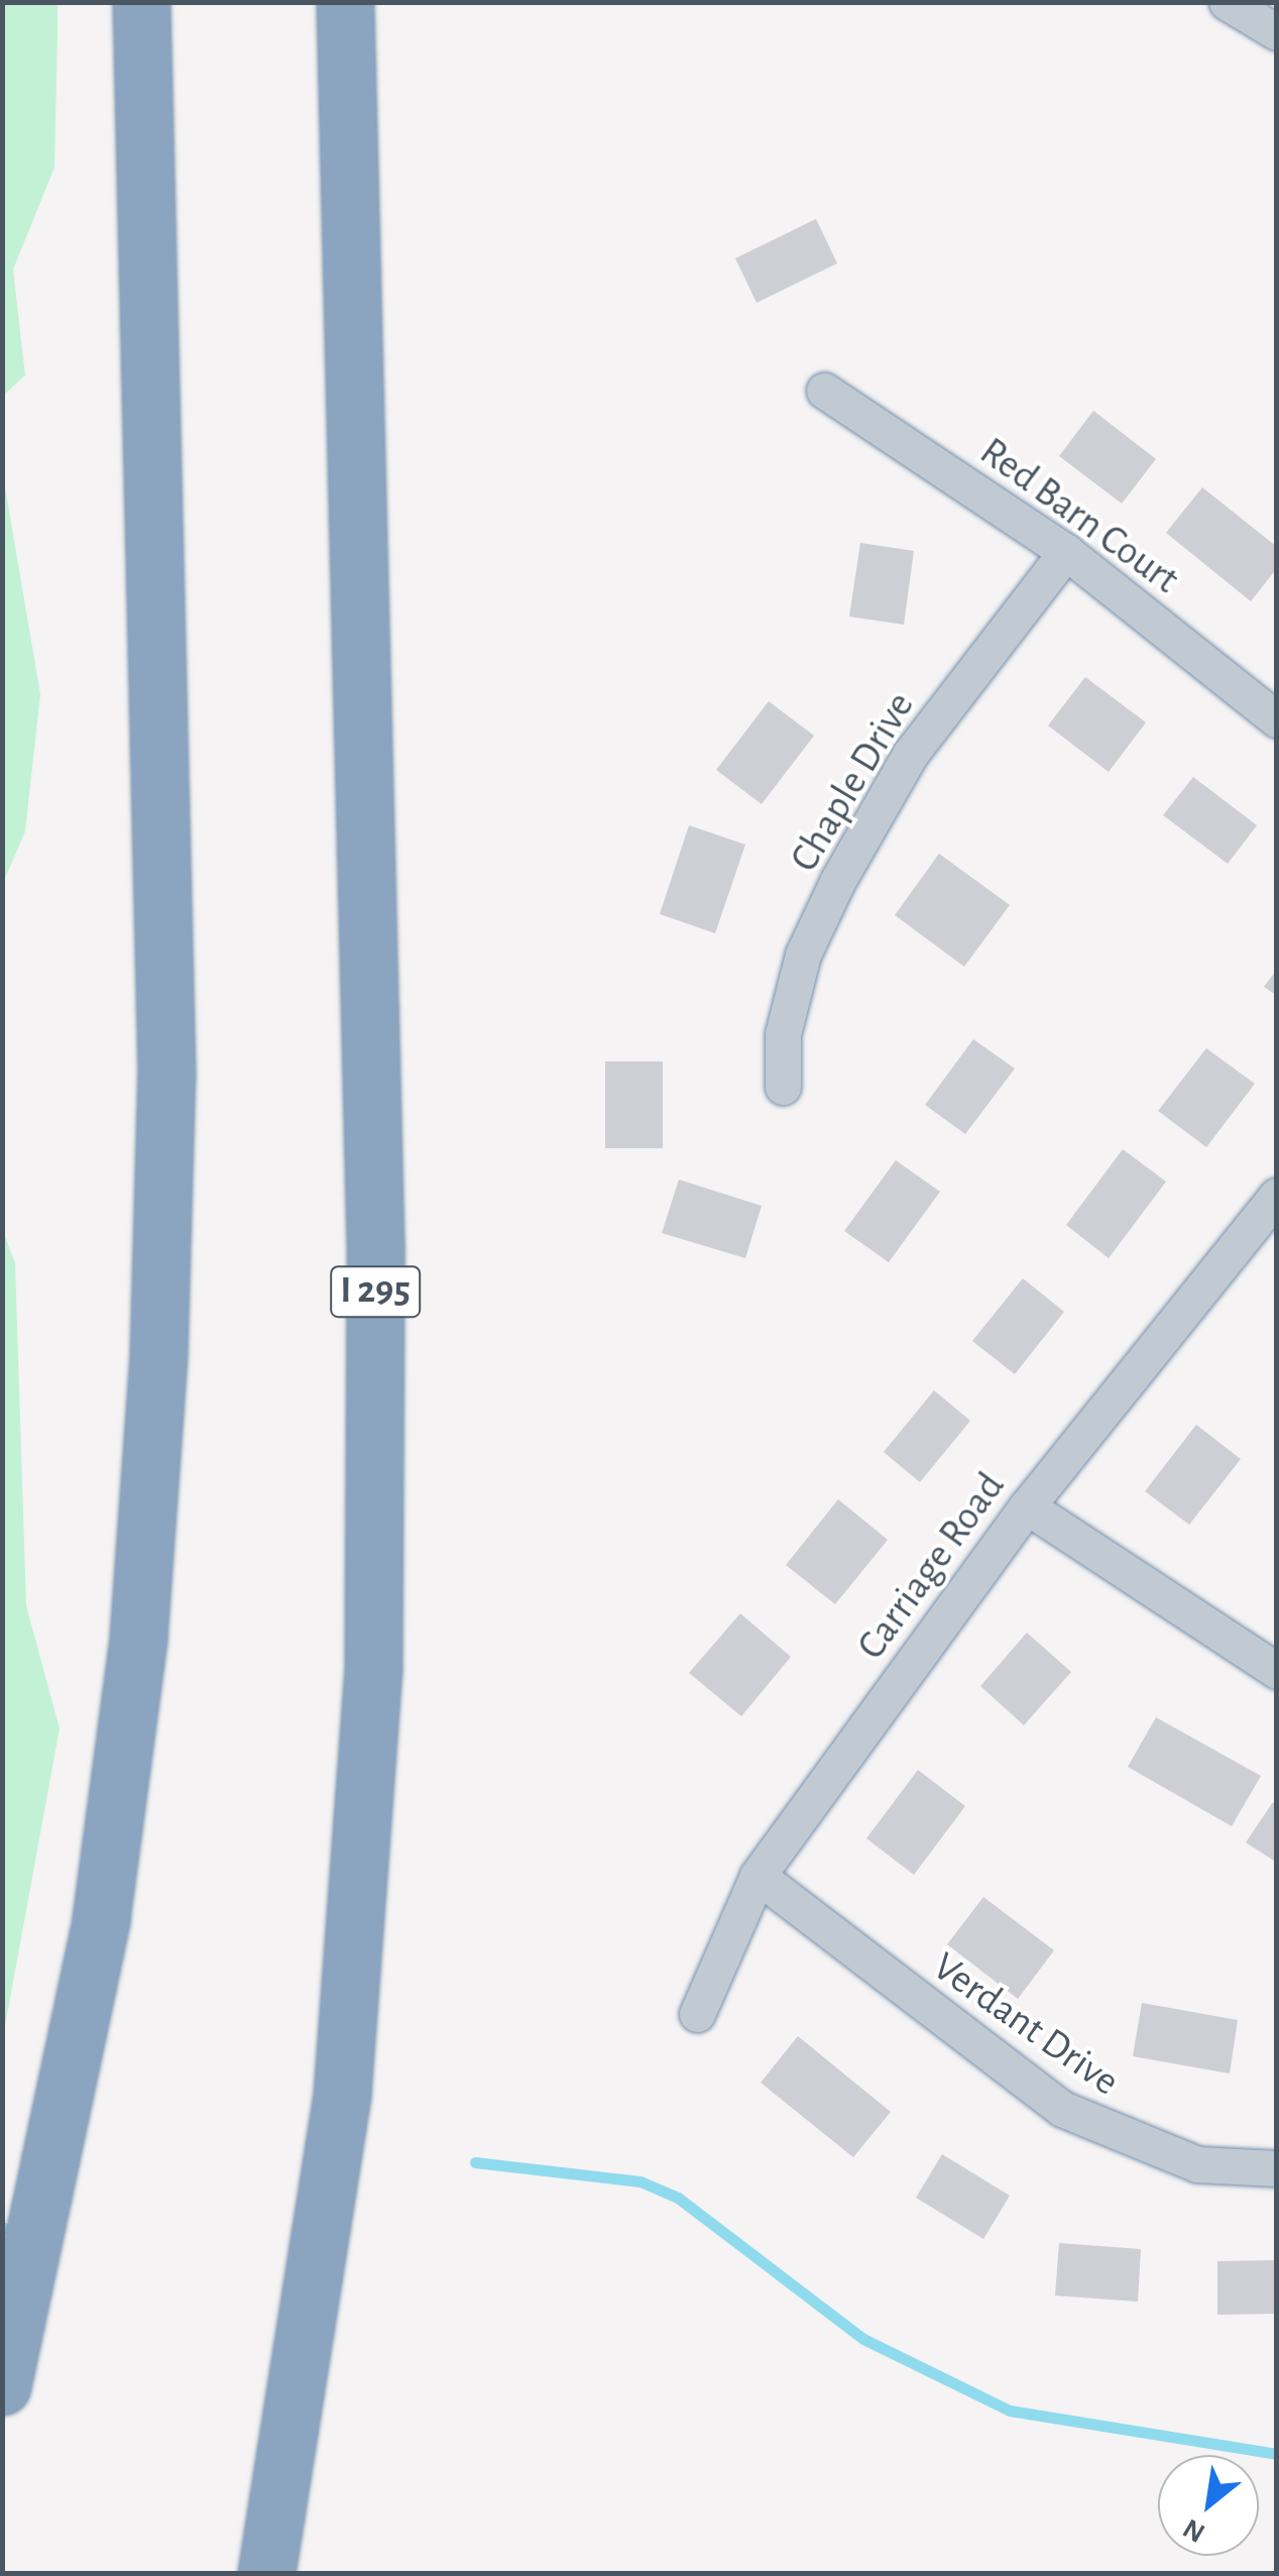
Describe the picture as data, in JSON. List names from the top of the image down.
{
  "streets": {
    "highway": ["I 295"],
    "street": [
      "Red Barn Court",
      "Chaple Drive",
      "Carriage Road",
      "Verdant Drive"
    ]
  },
  "crossings": [
    ["Red Barn Court", "Chaple Drive"],
    ["Carriage Road", "Verdant Drive"]
  ],
  "north": "bottom left"
}
